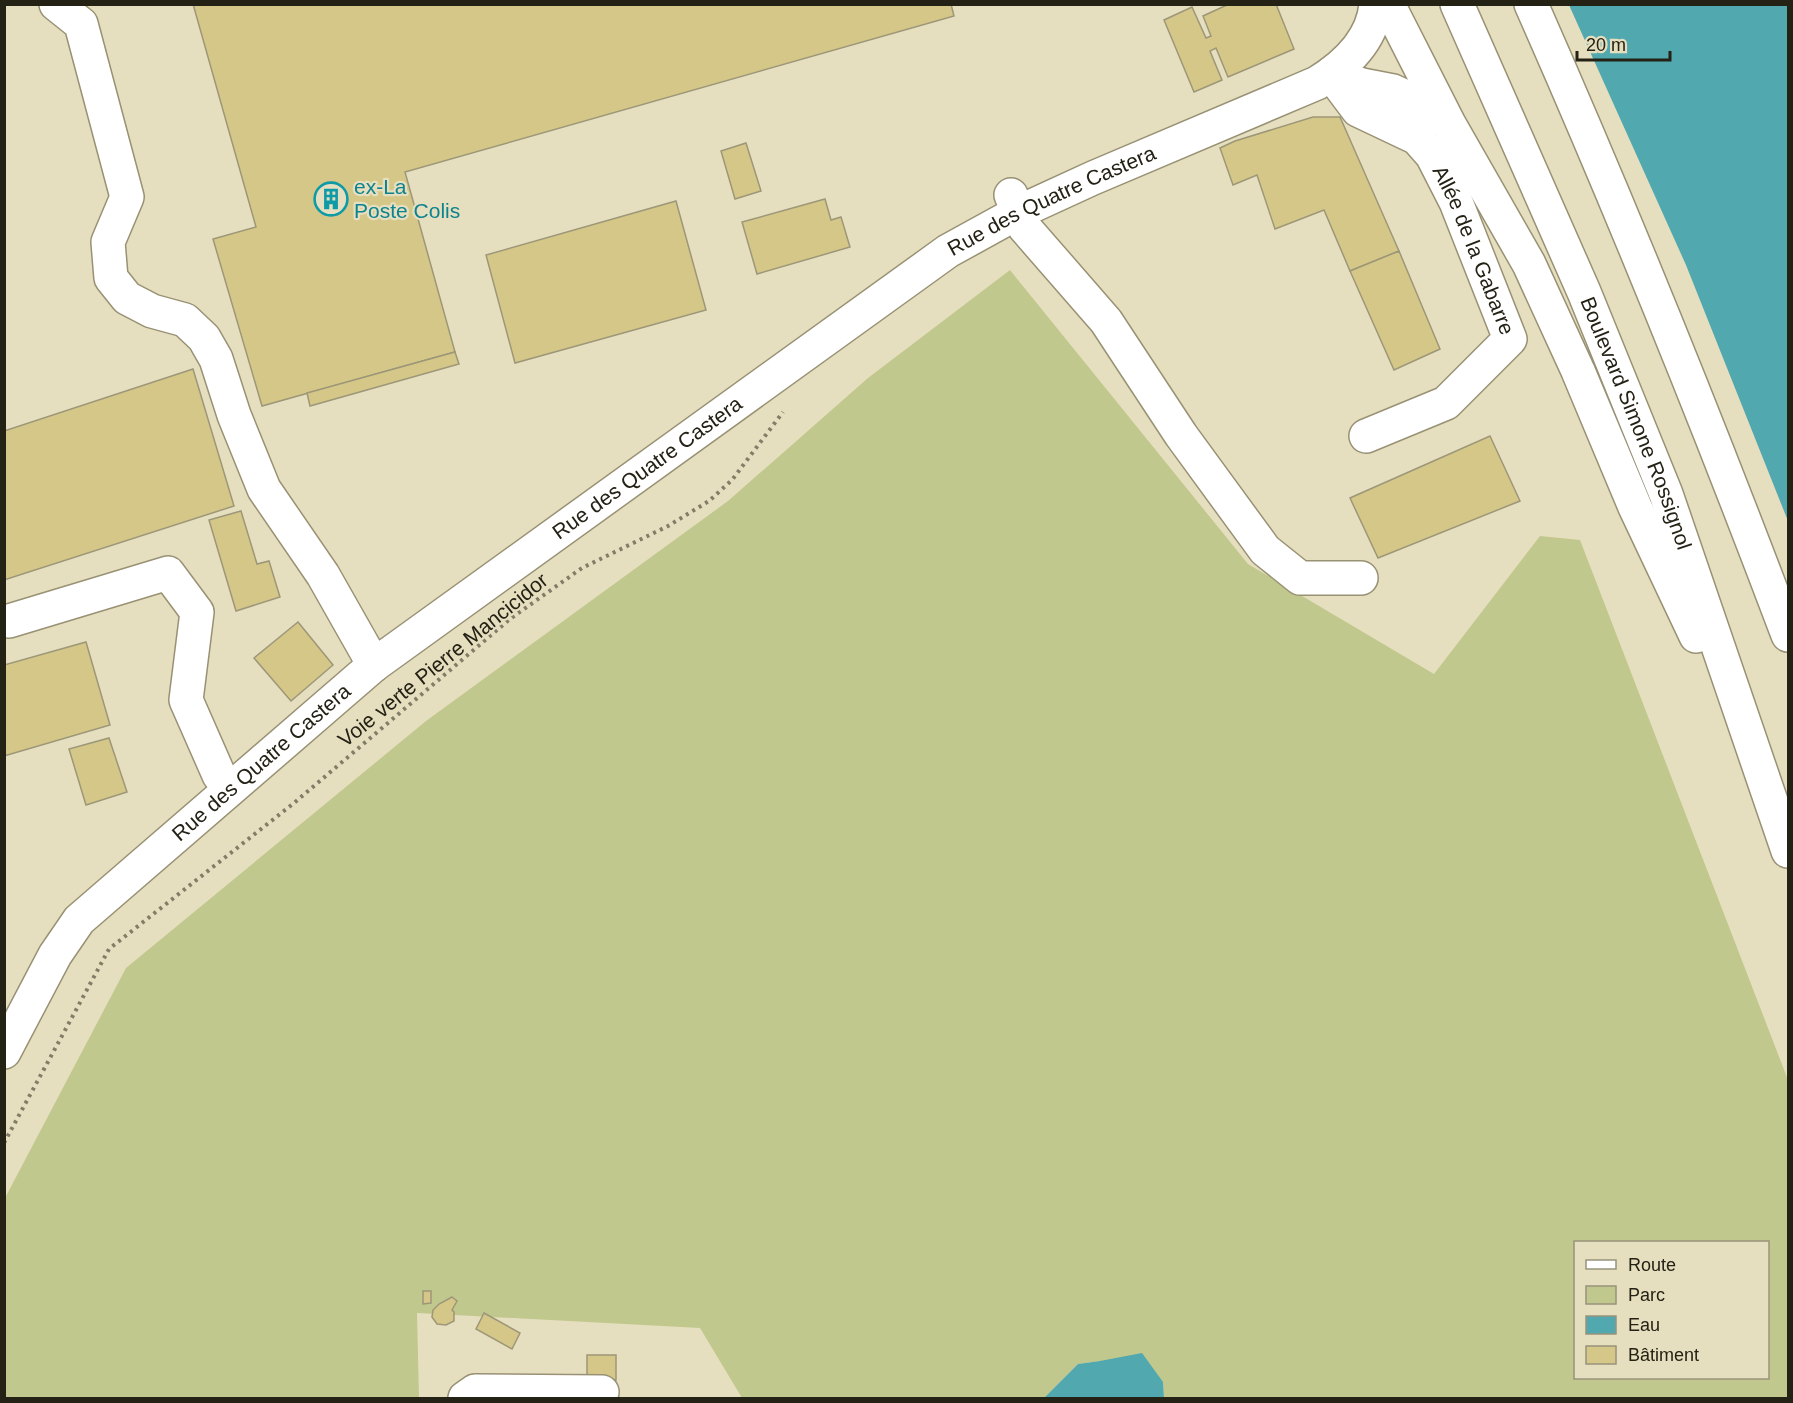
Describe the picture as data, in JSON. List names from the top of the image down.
{
  "streets": {
    "main road": ["Rue des Quatre Castera", "Allée de la Gabarre", "Boulevard Simone Rossignol"],
    "path": ["Voie verte Pierre Mancicidor"]
  },
  "crossings": [
    ["Rue des Quatre Castera", "Allée de la Gabarre"]
  ],
  "places": {
    "building": ["ex-La Poste Colis"]
  },
  "legend": [
    "Route",
    "Parc",
    "Eau",
    "Bâtiment"
  ],
  "scale_bar": "20 m"
}
